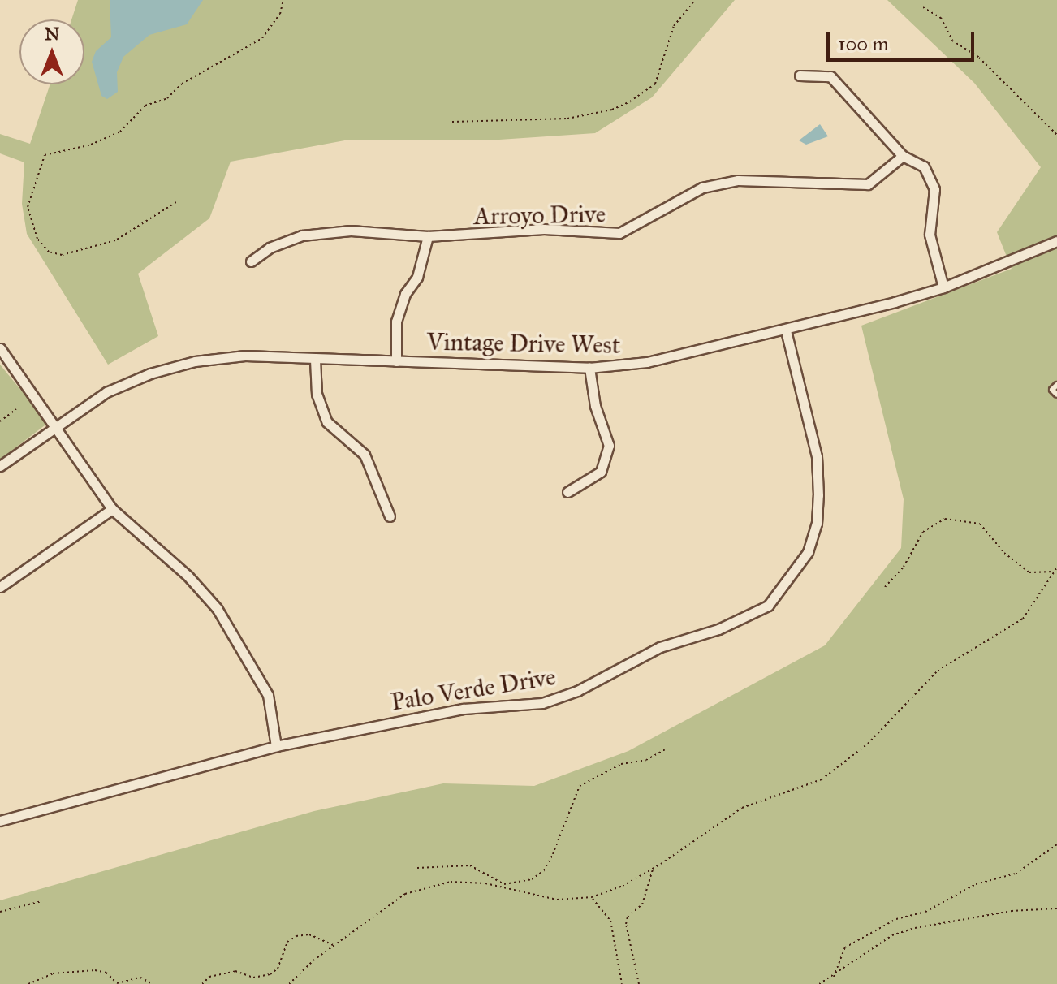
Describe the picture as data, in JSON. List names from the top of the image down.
{
  "streets": {
    "street": ["Arroyo Drive", "Vintage Drive West", "Palo Verde Drive"]
  },
  "crossings": [
    ["Vintage Drive West", "Palo Verde Drive"]
  ],
  "scale_bar": "100 m",
  "north": "top"
}
